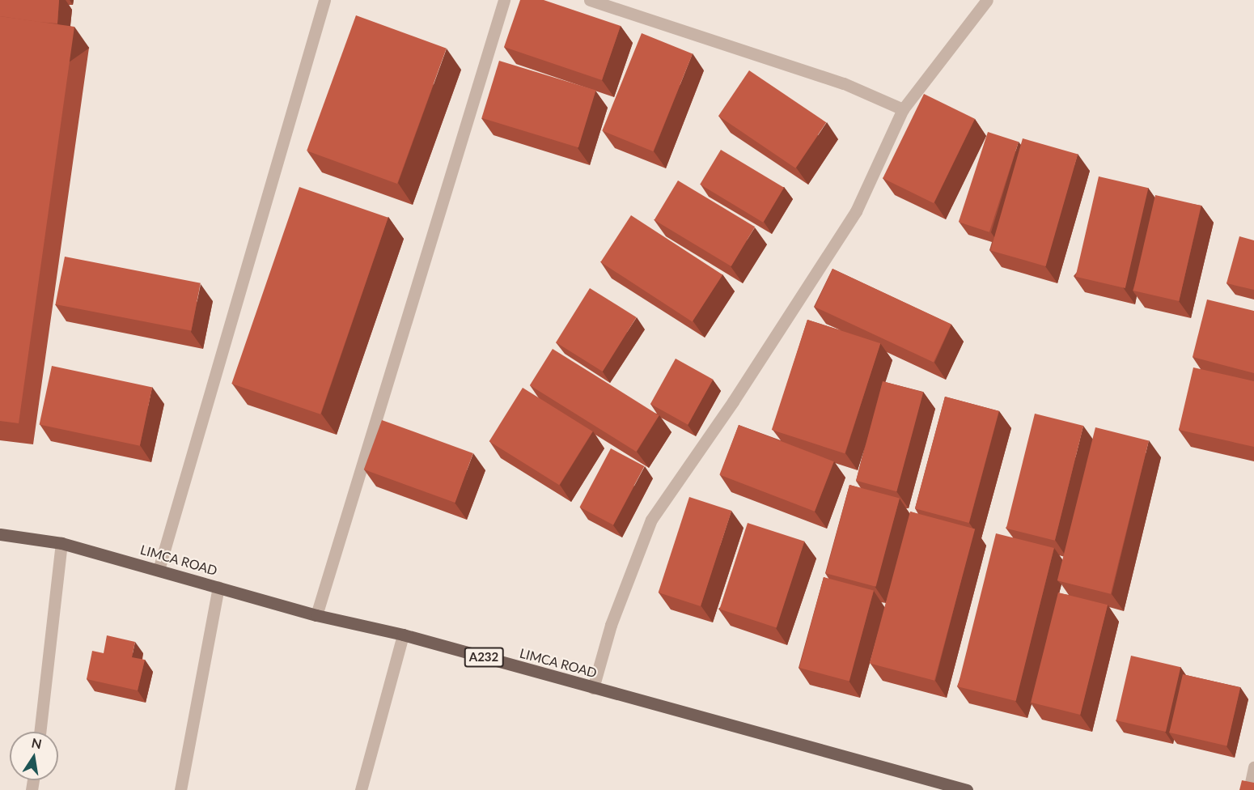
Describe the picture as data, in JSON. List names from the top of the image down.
{
  "streets": {
    "main road": ["LIMCA ROAD", "A232"]
  },
  "north": "top"
}
